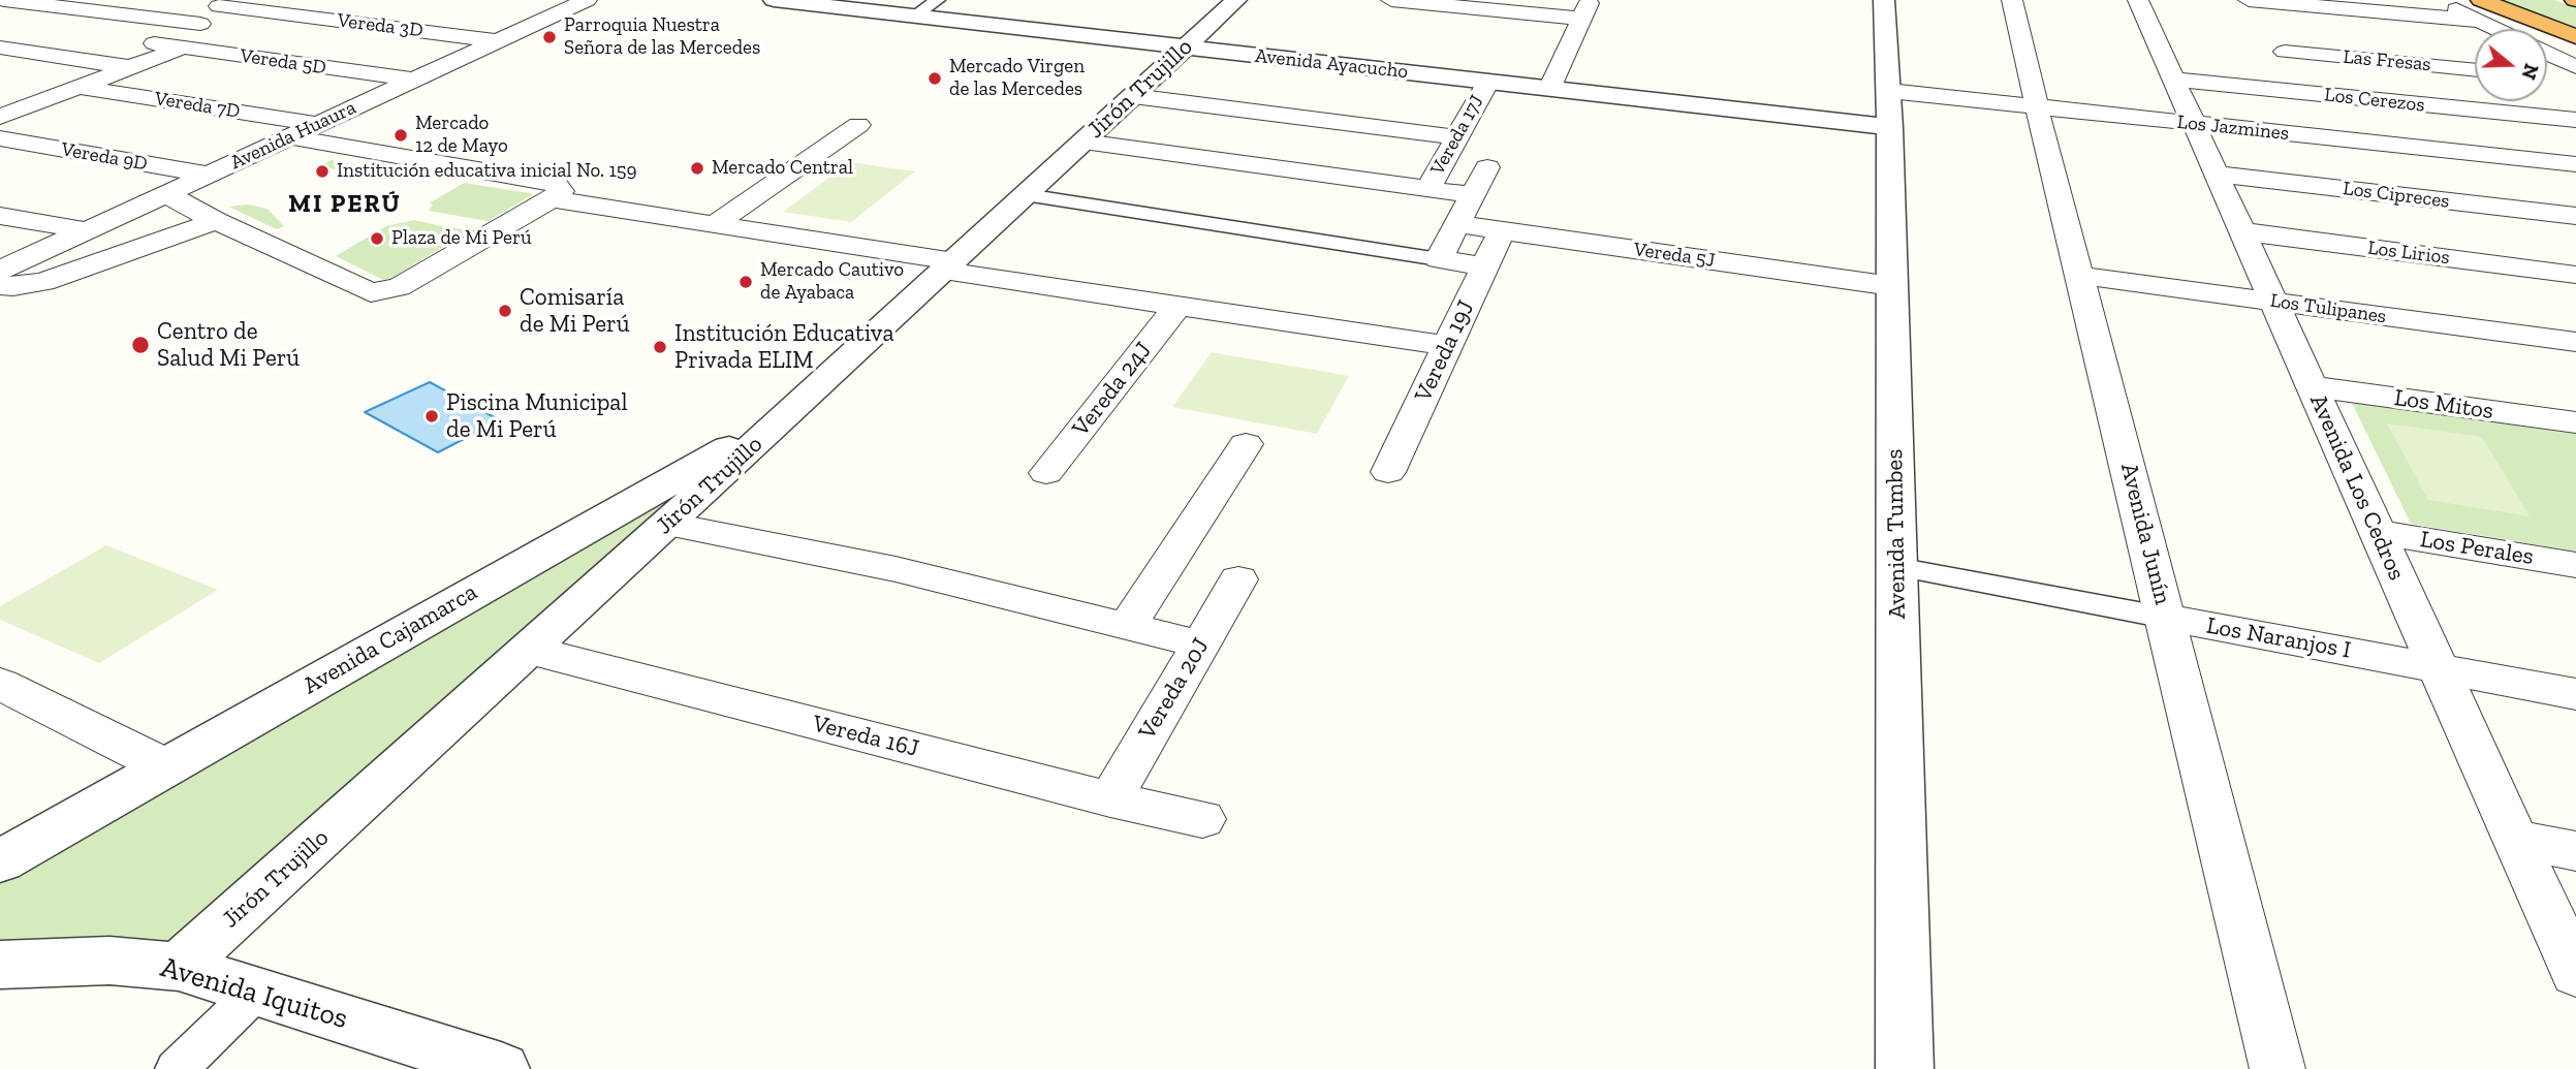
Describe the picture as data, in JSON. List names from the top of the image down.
{
  "streets": {
    "street": [
      "Vereda 3D",
      "Las Fresas",
      "Vereda 5D",
      "Avenida Ayacucho",
      "Jirón Trujillo",
      "Los Cerezos",
      "Vereda 7D",
      "Los Jazmines",
      "Avenida Huaura",
      "Vereda 17J",
      "Vereda 9D",
      "Los Cipreces",
      "Los Lirios",
      "Vereda 5J",
      "Los Tulipanes",
      "Vereda 19J",
      "Vereda 24J",
      "Los Mitos",
      "Avenida Los Cedros",
      "Avenida Tumbes",
      "Avenida Junín",
      "Los Perales",
      "Los Naranjos I",
      "Avenida Cajamarca",
      "Vereda 20J",
      "Vereda 16J",
      "Avenida Iquitos"
    ]
  },
  "crossings": [
    ["Vereda 3D", "Avenida Huaura"],
    ["Vereda 5D", "Avenida Huaura"],
    ["Avenida Ayacucho", "Jirón Trujillo"],
    ["Avenida Ayacucho", "Los Jazmines"],
    ["Avenida Ayacucho", "Vereda 17J"],
    ["Avenida Ayacucho", "Avenida Tumbes"],
    ["Jirón Trujillo", "Avenida Cajamarca"],
    ["Jirón Trujillo", "Vereda 16J"],
    ["Jirón Trujillo", "Avenida Iquitos"],
    ["Los Cerezos", "Avenida Los Cedros"],
    ["Vereda 7D", "Avenida Huaura"],
    ["Los Jazmines", "Avenida Los Cedros"],
    ["Los Jazmines", "Avenida Tumbes"],
    ["Los Jazmines", "Avenida Junín"],
    ["Avenida Huaura", "Vereda 9D"],
    ["Los Cipreces", "Avenida Los Cedros"],
    ["Los Lirios", "Avenida Los Cedros"],
    ["Vereda 5J", "Vereda 19J"],
    ["Vereda 5J", "Avenida Tumbes"],
    ["Los Tulipanes", "Avenida Los Cedros"],
    ["Los Tulipanes", "Avenida Junín"],
    ["Los Mitos", "Avenida Los Cedros"],
    ["Avenida Los Cedros", "Los Perales"],
    ["Avenida Los Cedros", "Los Naranjos I"],
    ["Avenida Tumbes", "Los Naranjos I"],
    ["Avenida Junín", "Los Naranjos I"],
    ["Vereda 20J", "Vereda 16J"]
  ],
  "districts": ["MI PERÚ"],
  "places": [
    "Parroquia Nuestra Señora de las Mercedes",
    "Mercado Virgen de las Mercedes",
    "Mercado 12 de Mayo",
    "Mercado Central",
    "Institución educativa inicial No. 159",
    "Plaza de Mi Perú",
    "Mercado Cautivo de Ayabaca",
    "Comisaría de Mi Perú",
    "Centro de Salud Mi Perú",
    "Institución Educativa Privada ELIM",
    "Piscina Municipal de Mi Perú"
  ],
  "north": "right"
}
